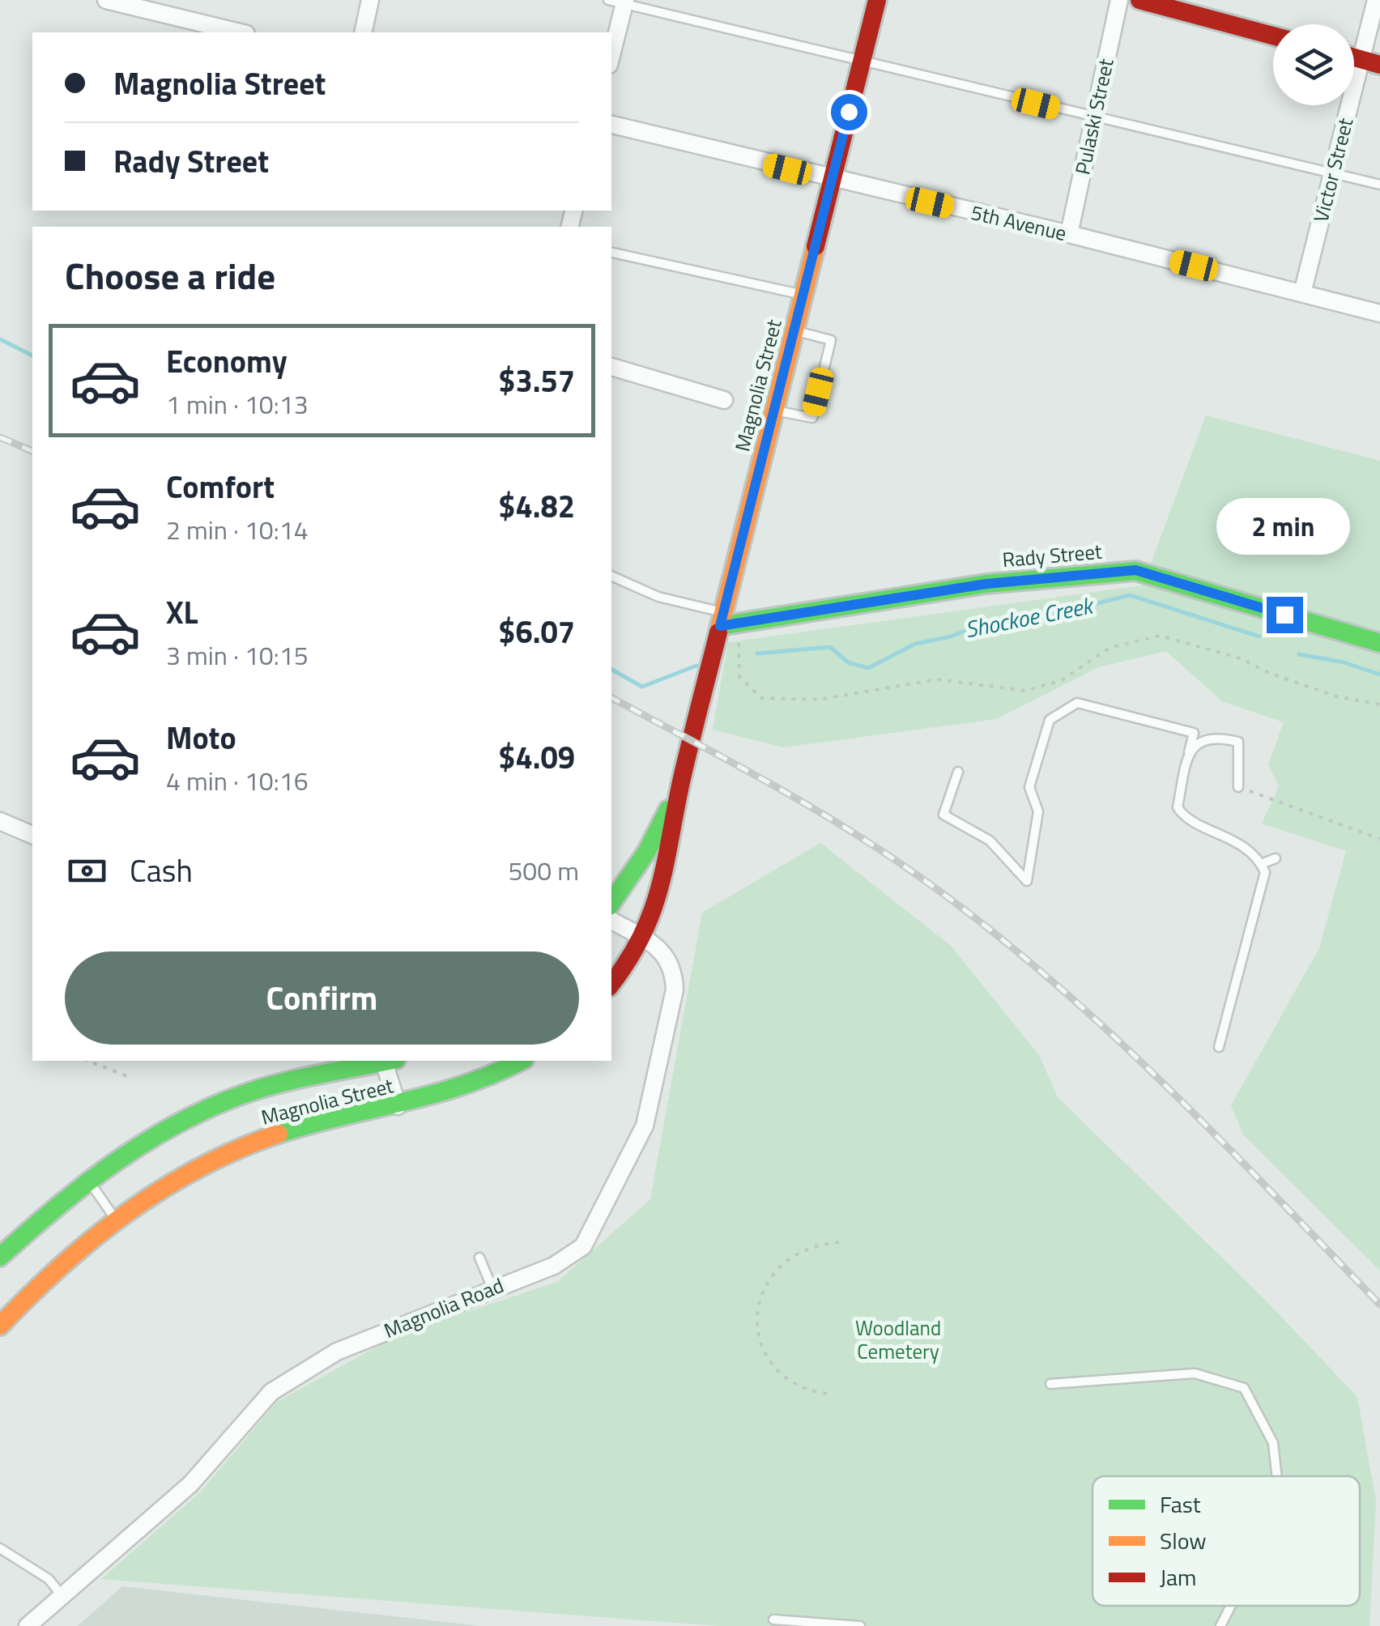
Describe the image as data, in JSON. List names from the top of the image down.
{
  "streets": {
    "main road": ["Magnolia Street", "Rady Street"],
    "street": [
      "Pulaski Street",
      "Victor Street",
      "5th Avenue",
      "Magnolia Road"
    ]
  },
  "crossings": [
    ["Pulaski Street", "5th Avenue"],
    ["Victor Street", "5th Avenue"],
    ["5th Avenue", "Magnolia Street"],
    ["Magnolia Street", "Rady Street"],
    ["Magnolia Street", "Magnolia Road"]
  ],
  "water": ["Shockoe Creek"],
  "parks": ["Woodland Cemetery"],
  "legend": ["Fast", "Slow", "Jam"],
  "page": {
    "banner": ["Magnolia Street", "Rady Street"],
    "heading": "Choose a ride",
    "list": [
      {
        "name": "Economy",
        "note": "1 min · 10:13",
        "value": "$3.57"
      },
      {
        "name": "Comfort",
        "note": "2 min · 10:14",
        "value": "$4.82"
      },
      {
        "name": "XL",
        "note": "3 min · 10:15",
        "value": "$6.07"
      },
      {
        "name": "Moto",
        "note": "4 min · 10:16",
        "value": "$4.09"
      }
    ],
    "bubble": "2 min",
    "pay": ["Cash", "500 m"],
    "buttons": "Confirm"
  }
}
